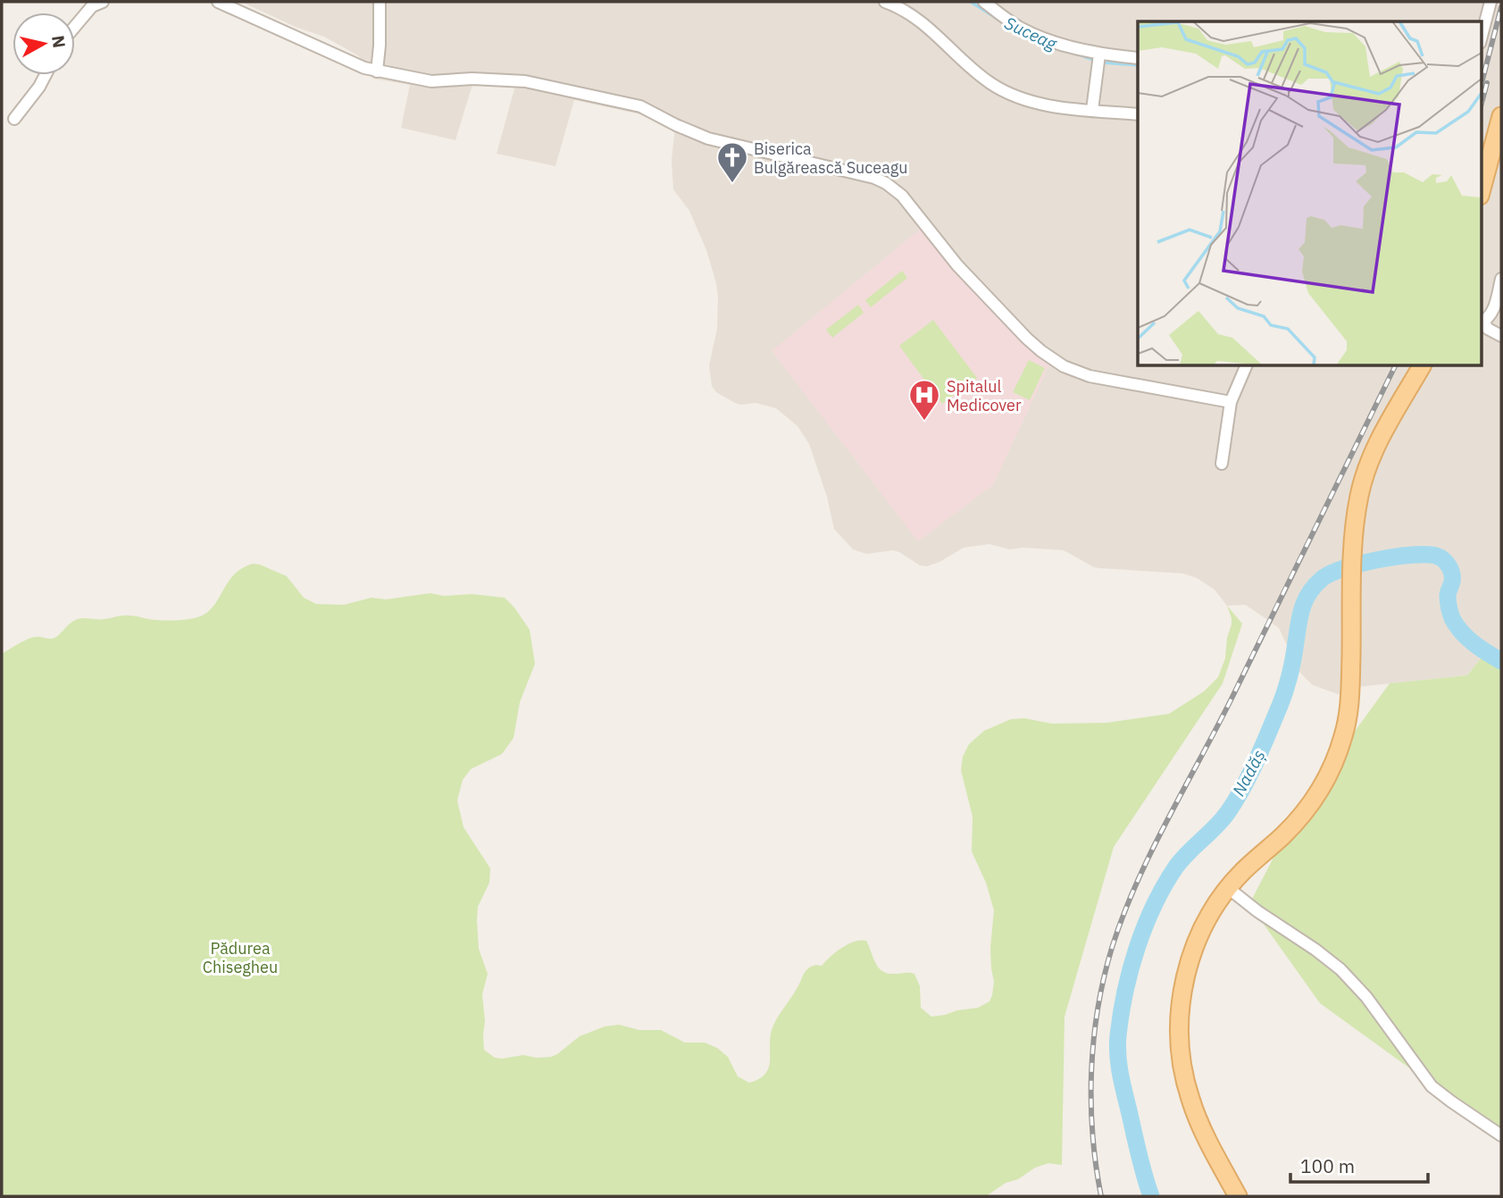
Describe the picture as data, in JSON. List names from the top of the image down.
{
  "water": ["Suceag", "Nadăș"],
  "parks": ["Pădurea Chisegheu"],
  "places": {
    "church": ["Biserica Bulgărească Suceagu"],
    "hospital": ["Spitalul Medicover"]
  },
  "scale_bar": "100 m",
  "north": "right"
}
